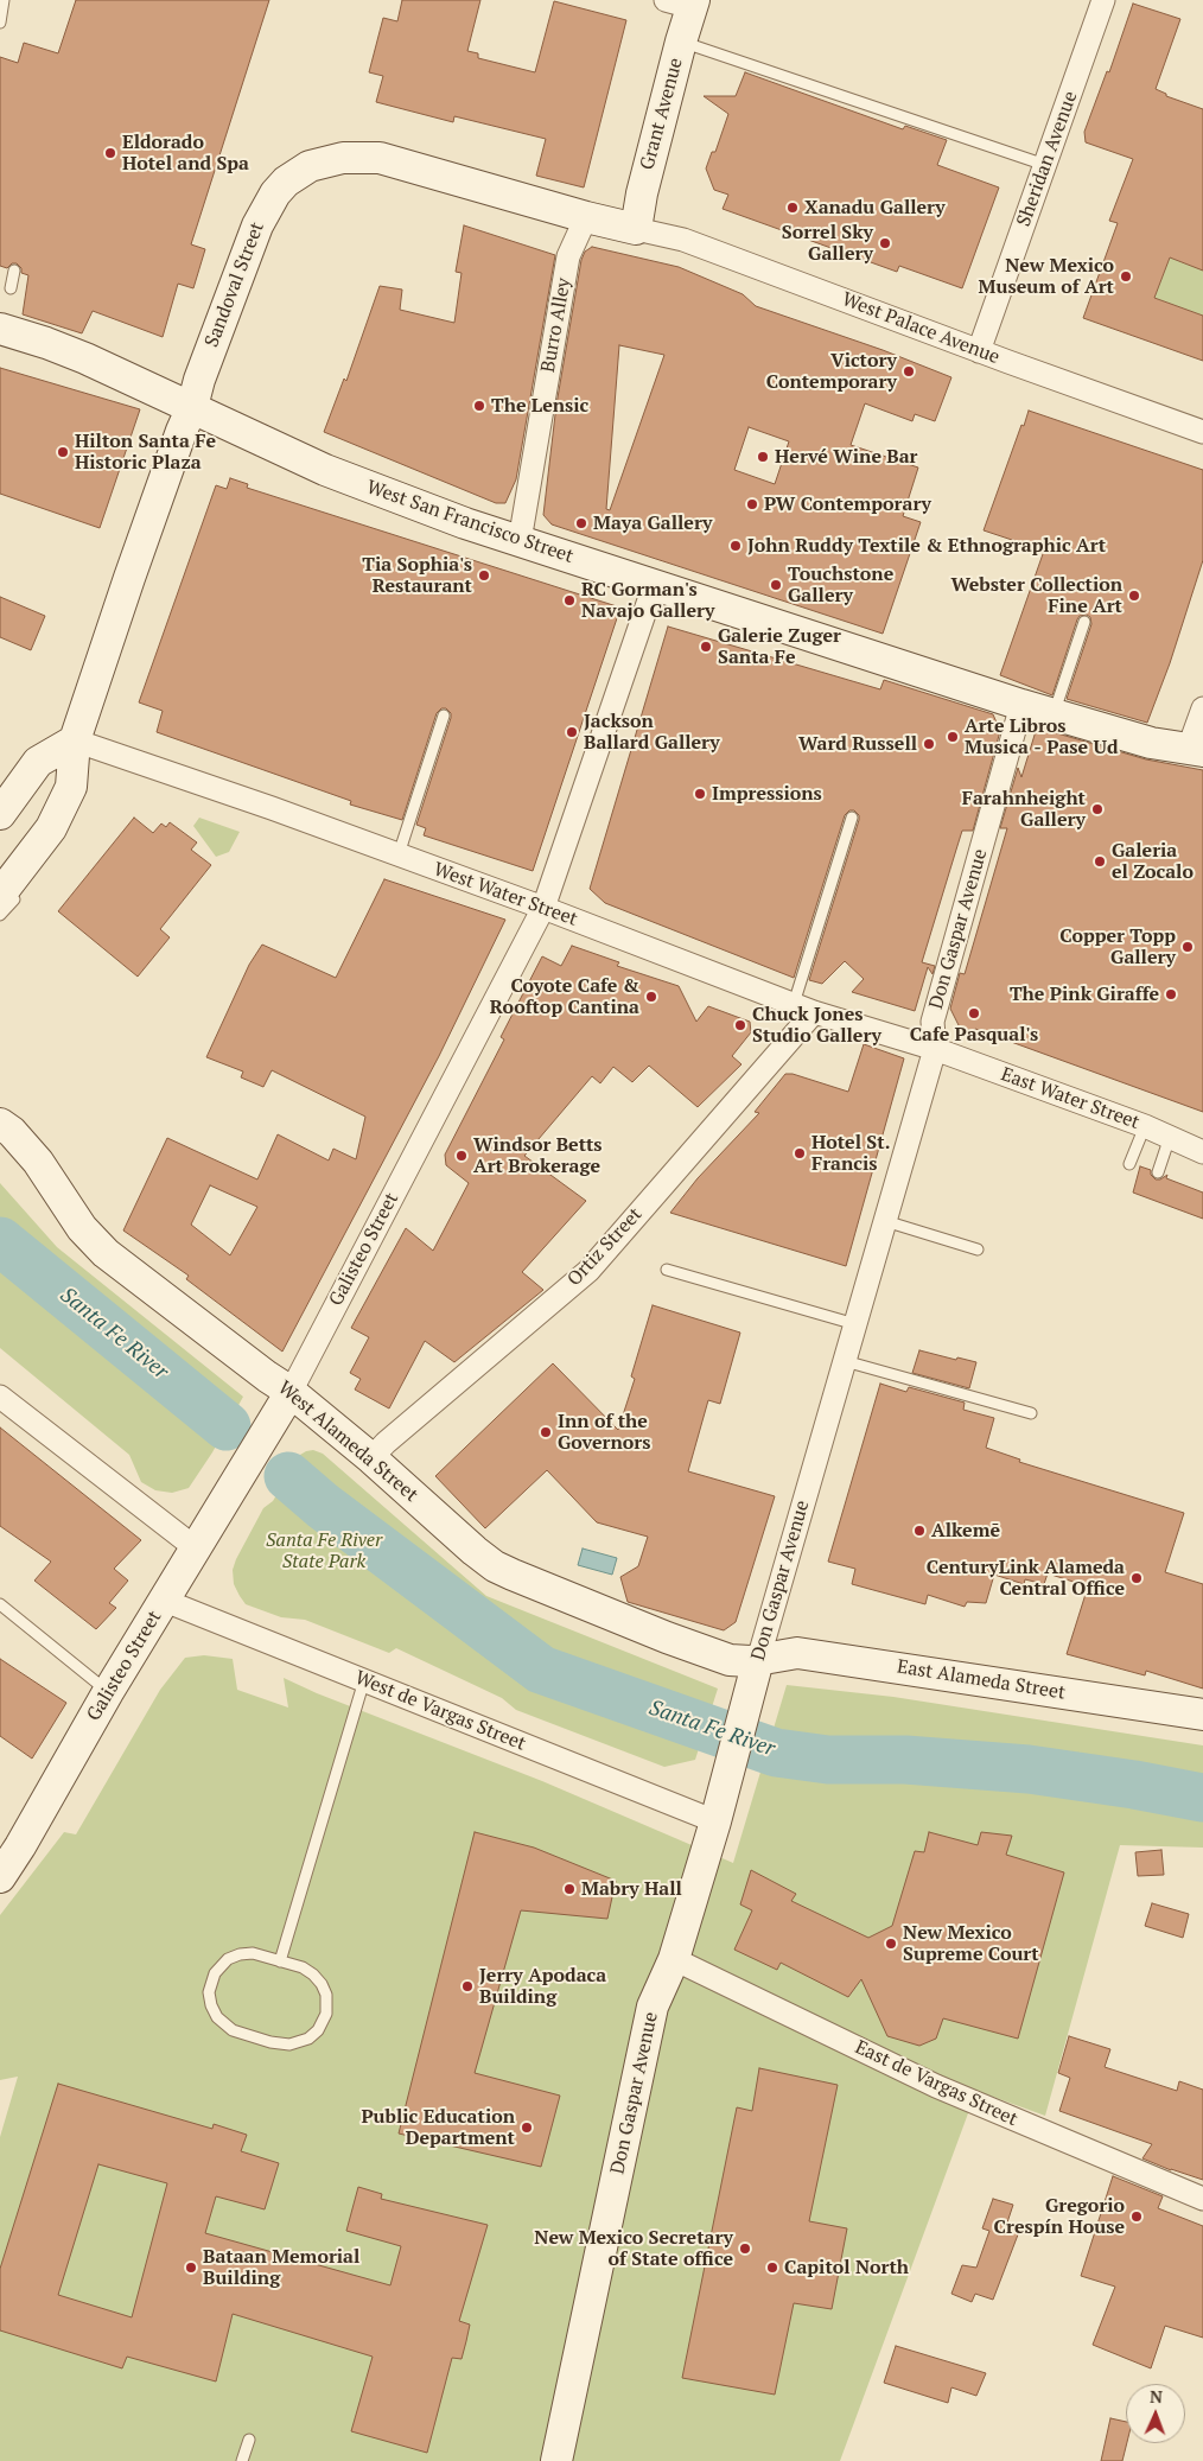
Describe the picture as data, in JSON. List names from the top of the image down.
{
  "streets": {
    "street": [
      "Grant Avenue",
      "Sheridan Avenue",
      "Sandoval Street",
      "Burro Alley",
      "West Palace Avenue",
      "West San Francisco Street",
      "West Water Street",
      "Don Gaspar Avenue",
      "East Water Street",
      "Ortiz Street",
      "Galisteo Street",
      "West Alameda Street",
      "East Alameda Street",
      "West de Vargas Street",
      "East de Vargas Street"
    ]
  },
  "crossings": [
    ["Grant Avenue", "Sandoval Street"],
    ["Grant Avenue", "West Palace Avenue"],
    ["Sheridan Avenue", "West Palace Avenue"],
    ["Sandoval Street", "Burro Alley"],
    ["Sandoval Street", "West Palace Avenue"],
    ["Sandoval Street", "West San Francisco Street"],
    ["Sandoval Street", "West Water Street"],
    ["Burro Alley", "West San Francisco Street"],
    ["West San Francisco Street", "Don Gaspar Avenue"],
    ["West San Francisco Street", "Galisteo Street"],
    ["West Water Street", "Don Gaspar Avenue"],
    ["West Water Street", "East Water Street"],
    ["West Water Street", "Ortiz Street"],
    ["West Water Street", "Galisteo Street"],
    ["Don Gaspar Avenue", "East Water Street"],
    ["Don Gaspar Avenue", "West Alameda Street"],
    ["Don Gaspar Avenue", "East Alameda Street"],
    ["Don Gaspar Avenue", "West de Vargas Street"],
    ["Don Gaspar Avenue", "East de Vargas Street"],
    ["Ortiz Street", "West Alameda Street"],
    ["Galisteo Street", "West Alameda Street"],
    ["Galisteo Street", "West de Vargas Street"],
    ["West Alameda Street", "East Alameda Street"]
  ],
  "water": ["Santa Fe River"],
  "parks": ["Santa Fe River State Park"],
  "places": [
    "Eldorado Hotel and Spa",
    "Xanadu Gallery",
    "Sorrel Sky Gallery",
    "New Mexico Museum of Art",
    "Victory Contemporary",
    "The Lensic",
    "Hilton Santa Fe Historic Plaza",
    "Hervé Wine Bar",
    "PW Contemporary",
    "Maya Gallery",
    "John Ruddy Textile & Ethnographic Art",
    "Tia Sophia's Restaurant",
    "Touchstone Gallery",
    "Webster Collection Fine Art",
    "RC Gorman's Navajo Gallery",
    "Galerie Zuger Santa Fe",
    "Jackson Ballard Gallery",
    "Arte Libros Musica - Pase Ud",
    "Ward Russell",
    "Impressions",
    "Farahnheight Gallery",
    "Galeria el Zocalo",
    "Copper Topp Gallery",
    "The Pink Giraffe",
    "Coyote Cafe & Rooftop Cantina",
    "Cafe Pasqual's",
    "Chuck Jones Studio Gallery",
    "Hotel St. Francis",
    "Windsor Betts Art Brokerage",
    "Inn of the Governors",
    "Alkemē",
    "CenturyLink Alameda Central Office",
    "Mabry Hall",
    "New Mexico Supreme Court",
    "Jerry Apodaca Building",
    "Public Education Department",
    "Gregorio Crespín House",
    "New Mexico Secretary of State office",
    "Bataan Memorial Building",
    "Capitol North"
  ],
  "north": "top"
}
